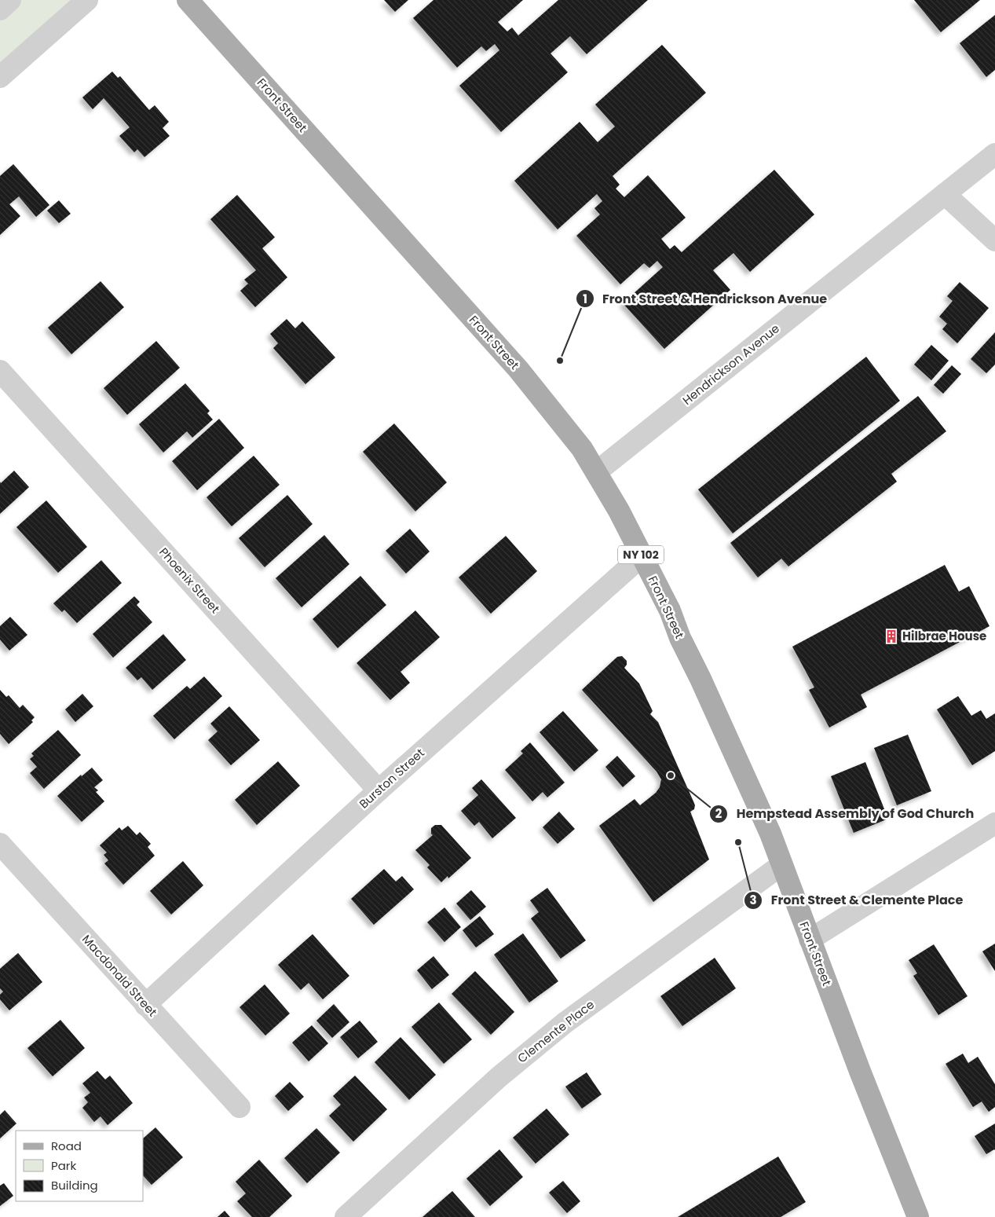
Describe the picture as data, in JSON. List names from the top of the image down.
{
  "streets": {
    "main road": ["Front Street", "NY 102"],
    "street": [
      "Hendrickson Avenue",
      "Phoenix Street",
      "Burston Street",
      "Macdonald Street",
      "Clemente Place"
    ]
  },
  "crossings": [
    ["Front Street", "Hendrickson Avenue"],
    ["Front Street", "Burston Street"],
    ["Front Street", "Clemente Place"],
    ["Phoenix Street", "Burston Street"],
    ["Burston Street", "Macdonald Street"]
  ],
  "places": {
    "other": ["Front Street & Hendrickson Avenue", "Hempstead Assembly of God Church", "Front Street & Clemente Place"],
    "building": ["Hilbrae House"]
  },
  "legend": ["Road", "Park", "Building"]
}
